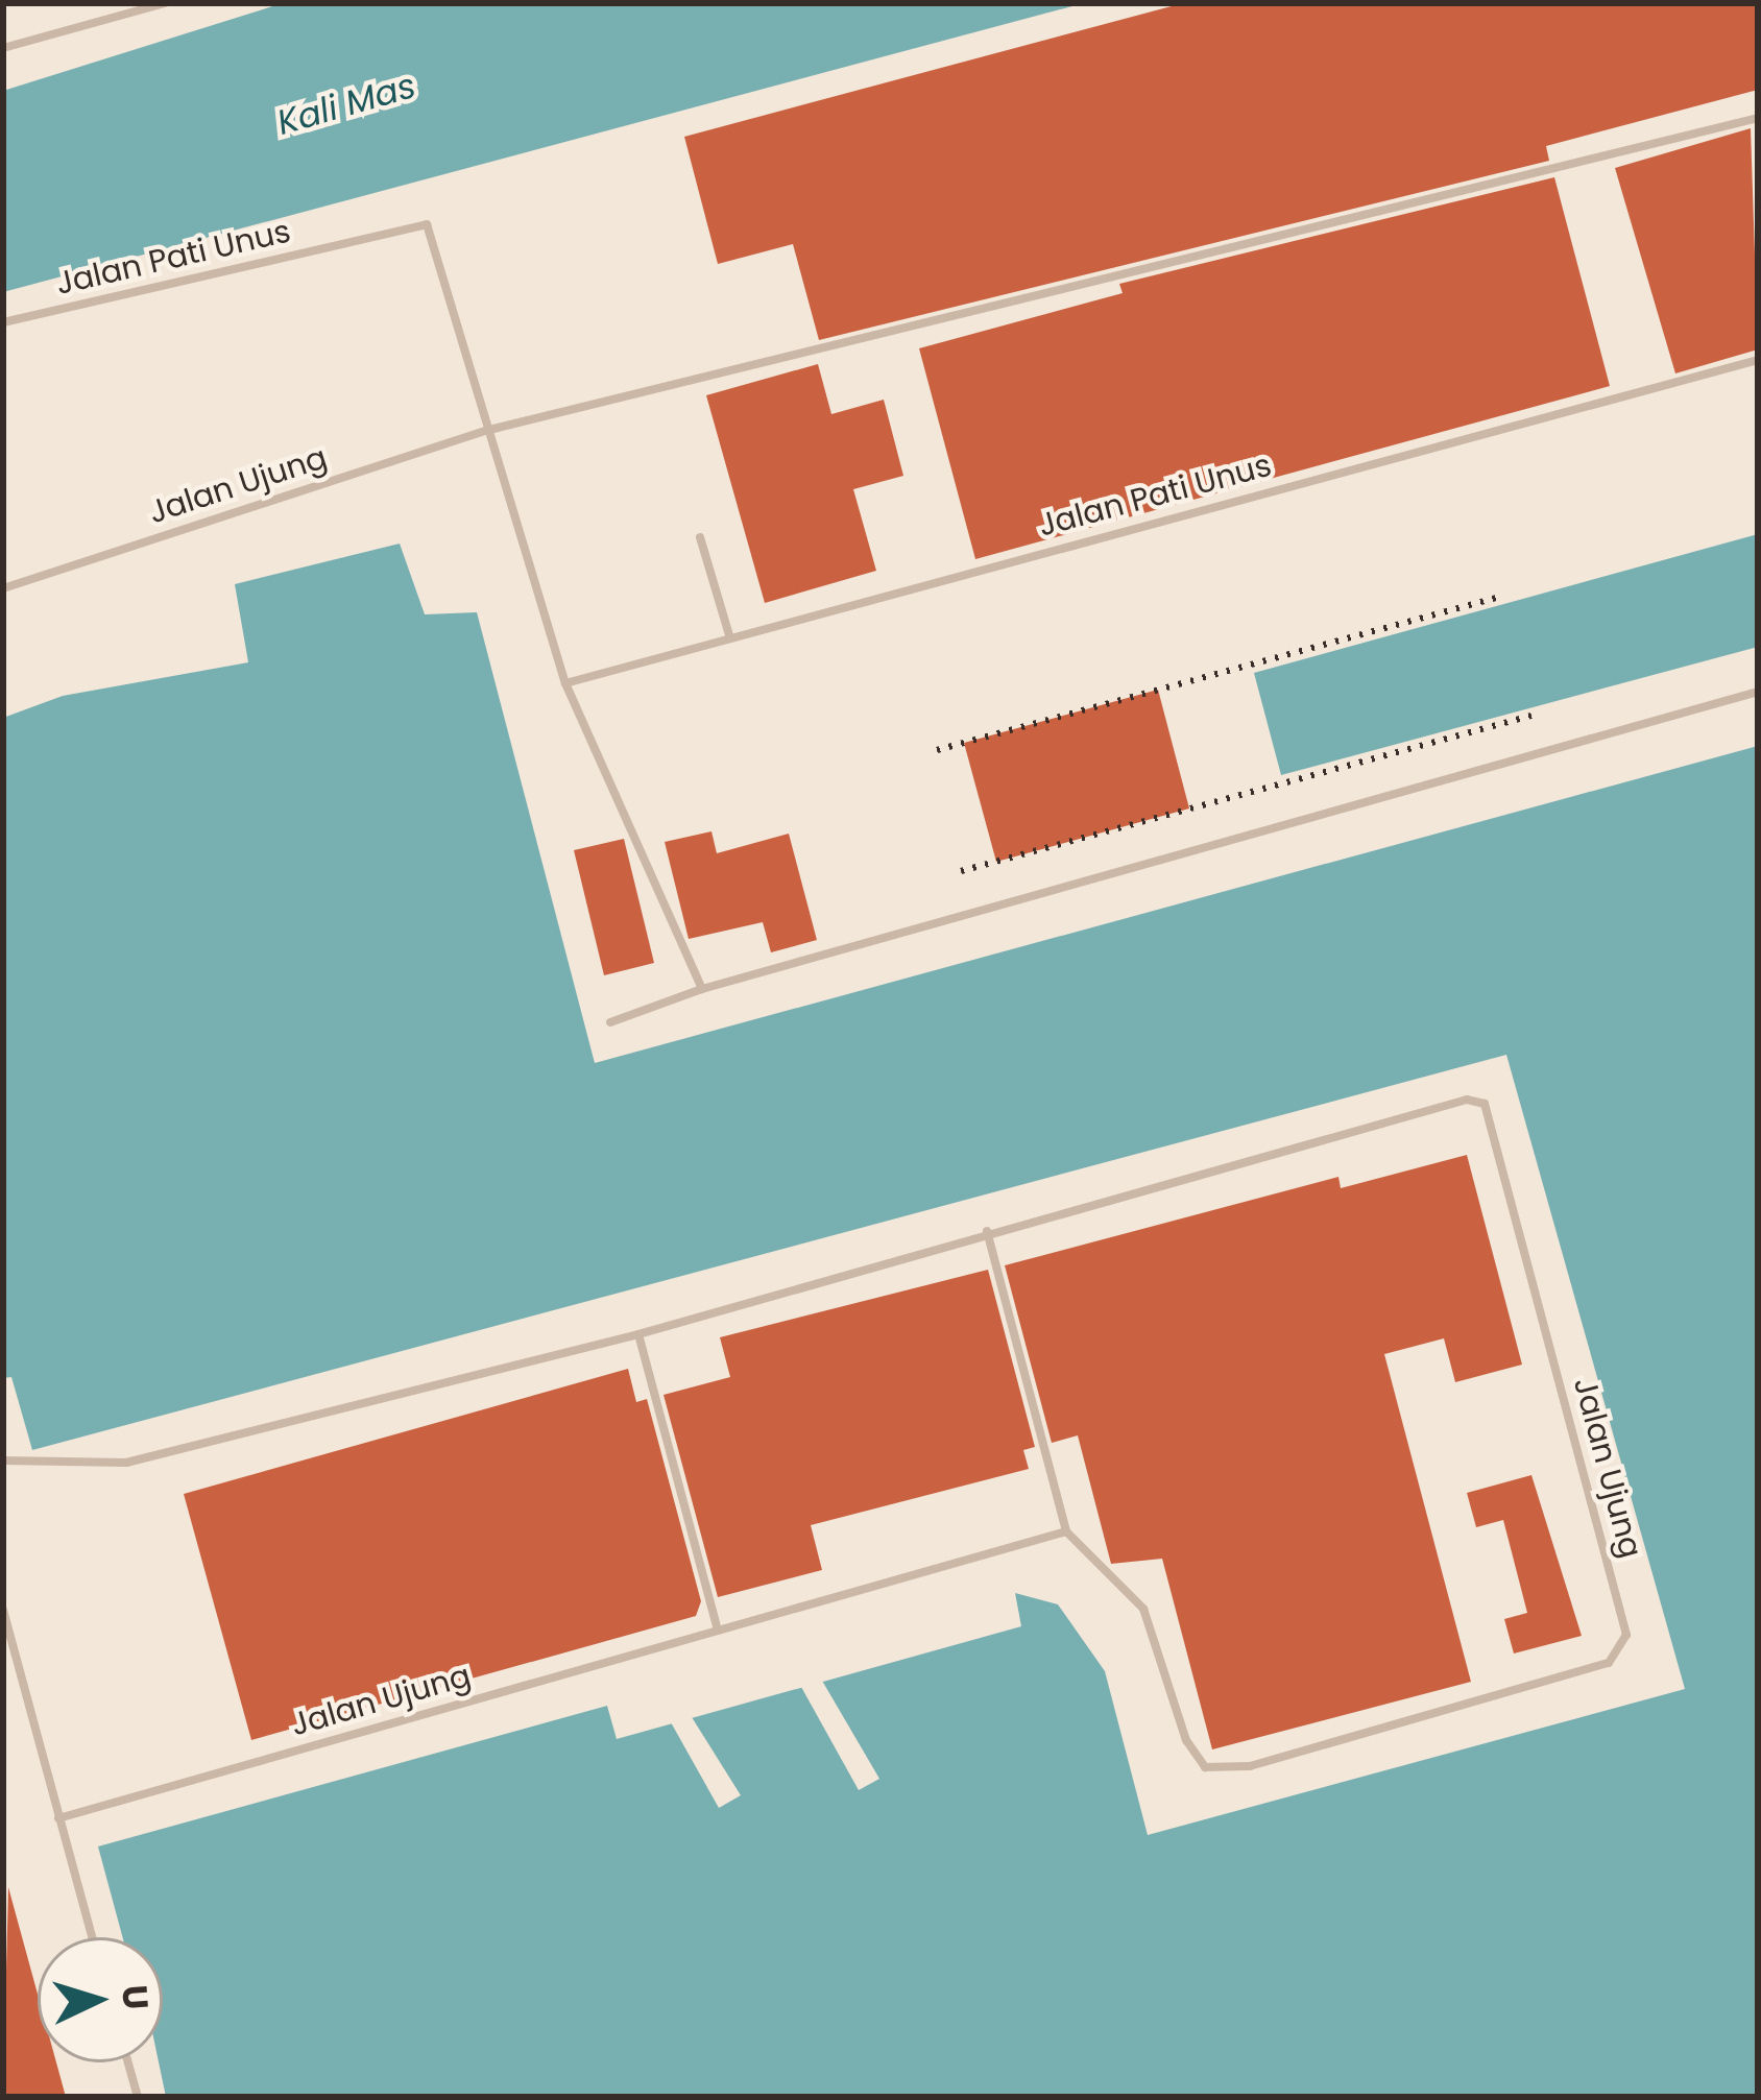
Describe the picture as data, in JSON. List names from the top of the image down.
{
  "streets": {
    "lane": ["Jalan Pati Unus", "Jalan Ujung"]
  },
  "crossings": [
    ["Jalan Pati Unus", "Jalan Ujung"]
  ],
  "water": ["Kali Mas"],
  "north": "right"
}
